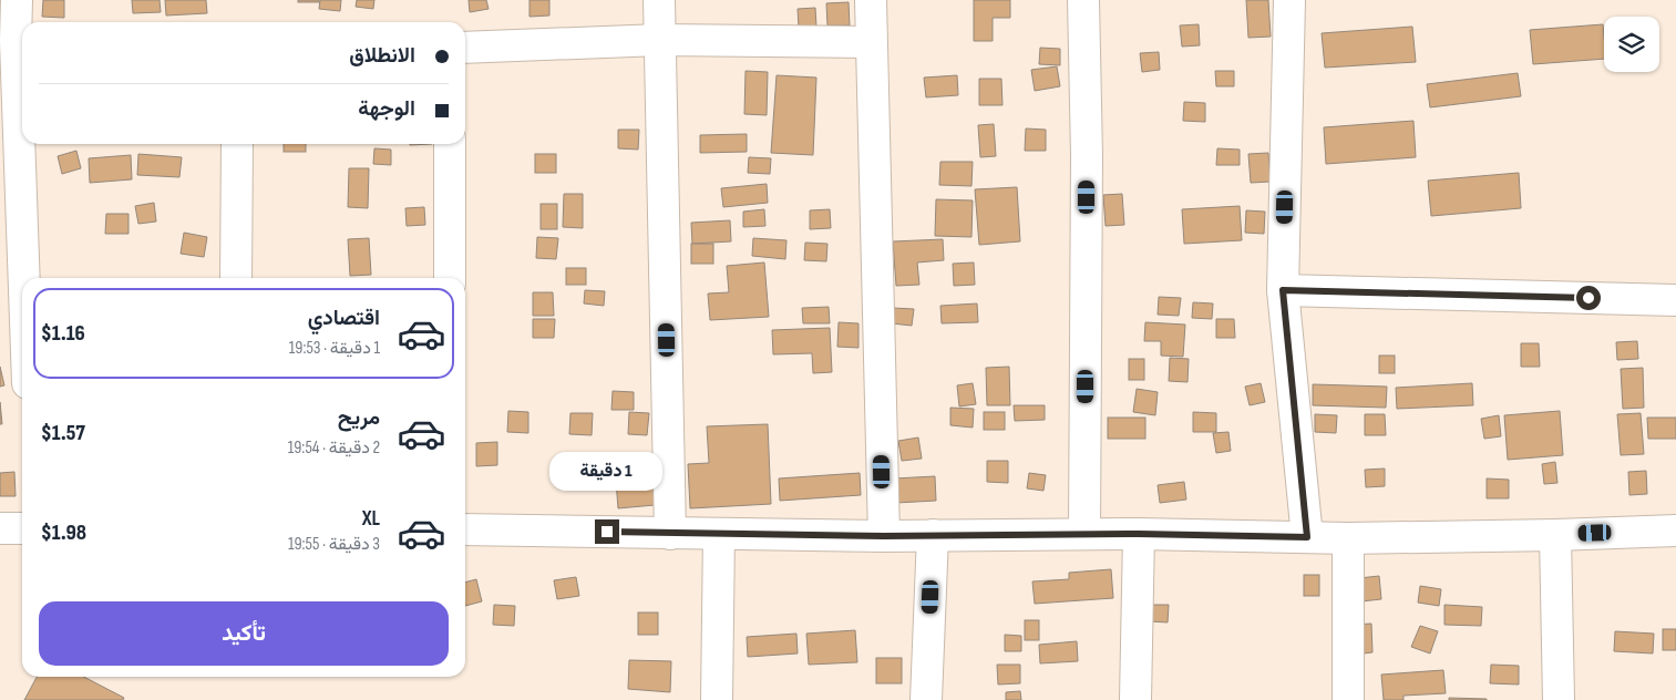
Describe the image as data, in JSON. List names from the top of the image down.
{
  "page": {
    "banner": ["الانطلاق", "الوجهة"],
    "list": [
      {
        "name": "اقتصادي",
        "note": "1 دقيقة · 19:53",
        "value": "$1.16"
      },
      {
        "name": "مريح",
        "note": "2 دقيقة · 19:54",
        "value": "$1.57"
      },
      {
        "name": "XL",
        "note": "3 دقيقة · 19:55",
        "value": "$1.98"
      }
    ],
    "bubble": "1 دقيقة",
    "buttons": "تأكيد"
  }
}
